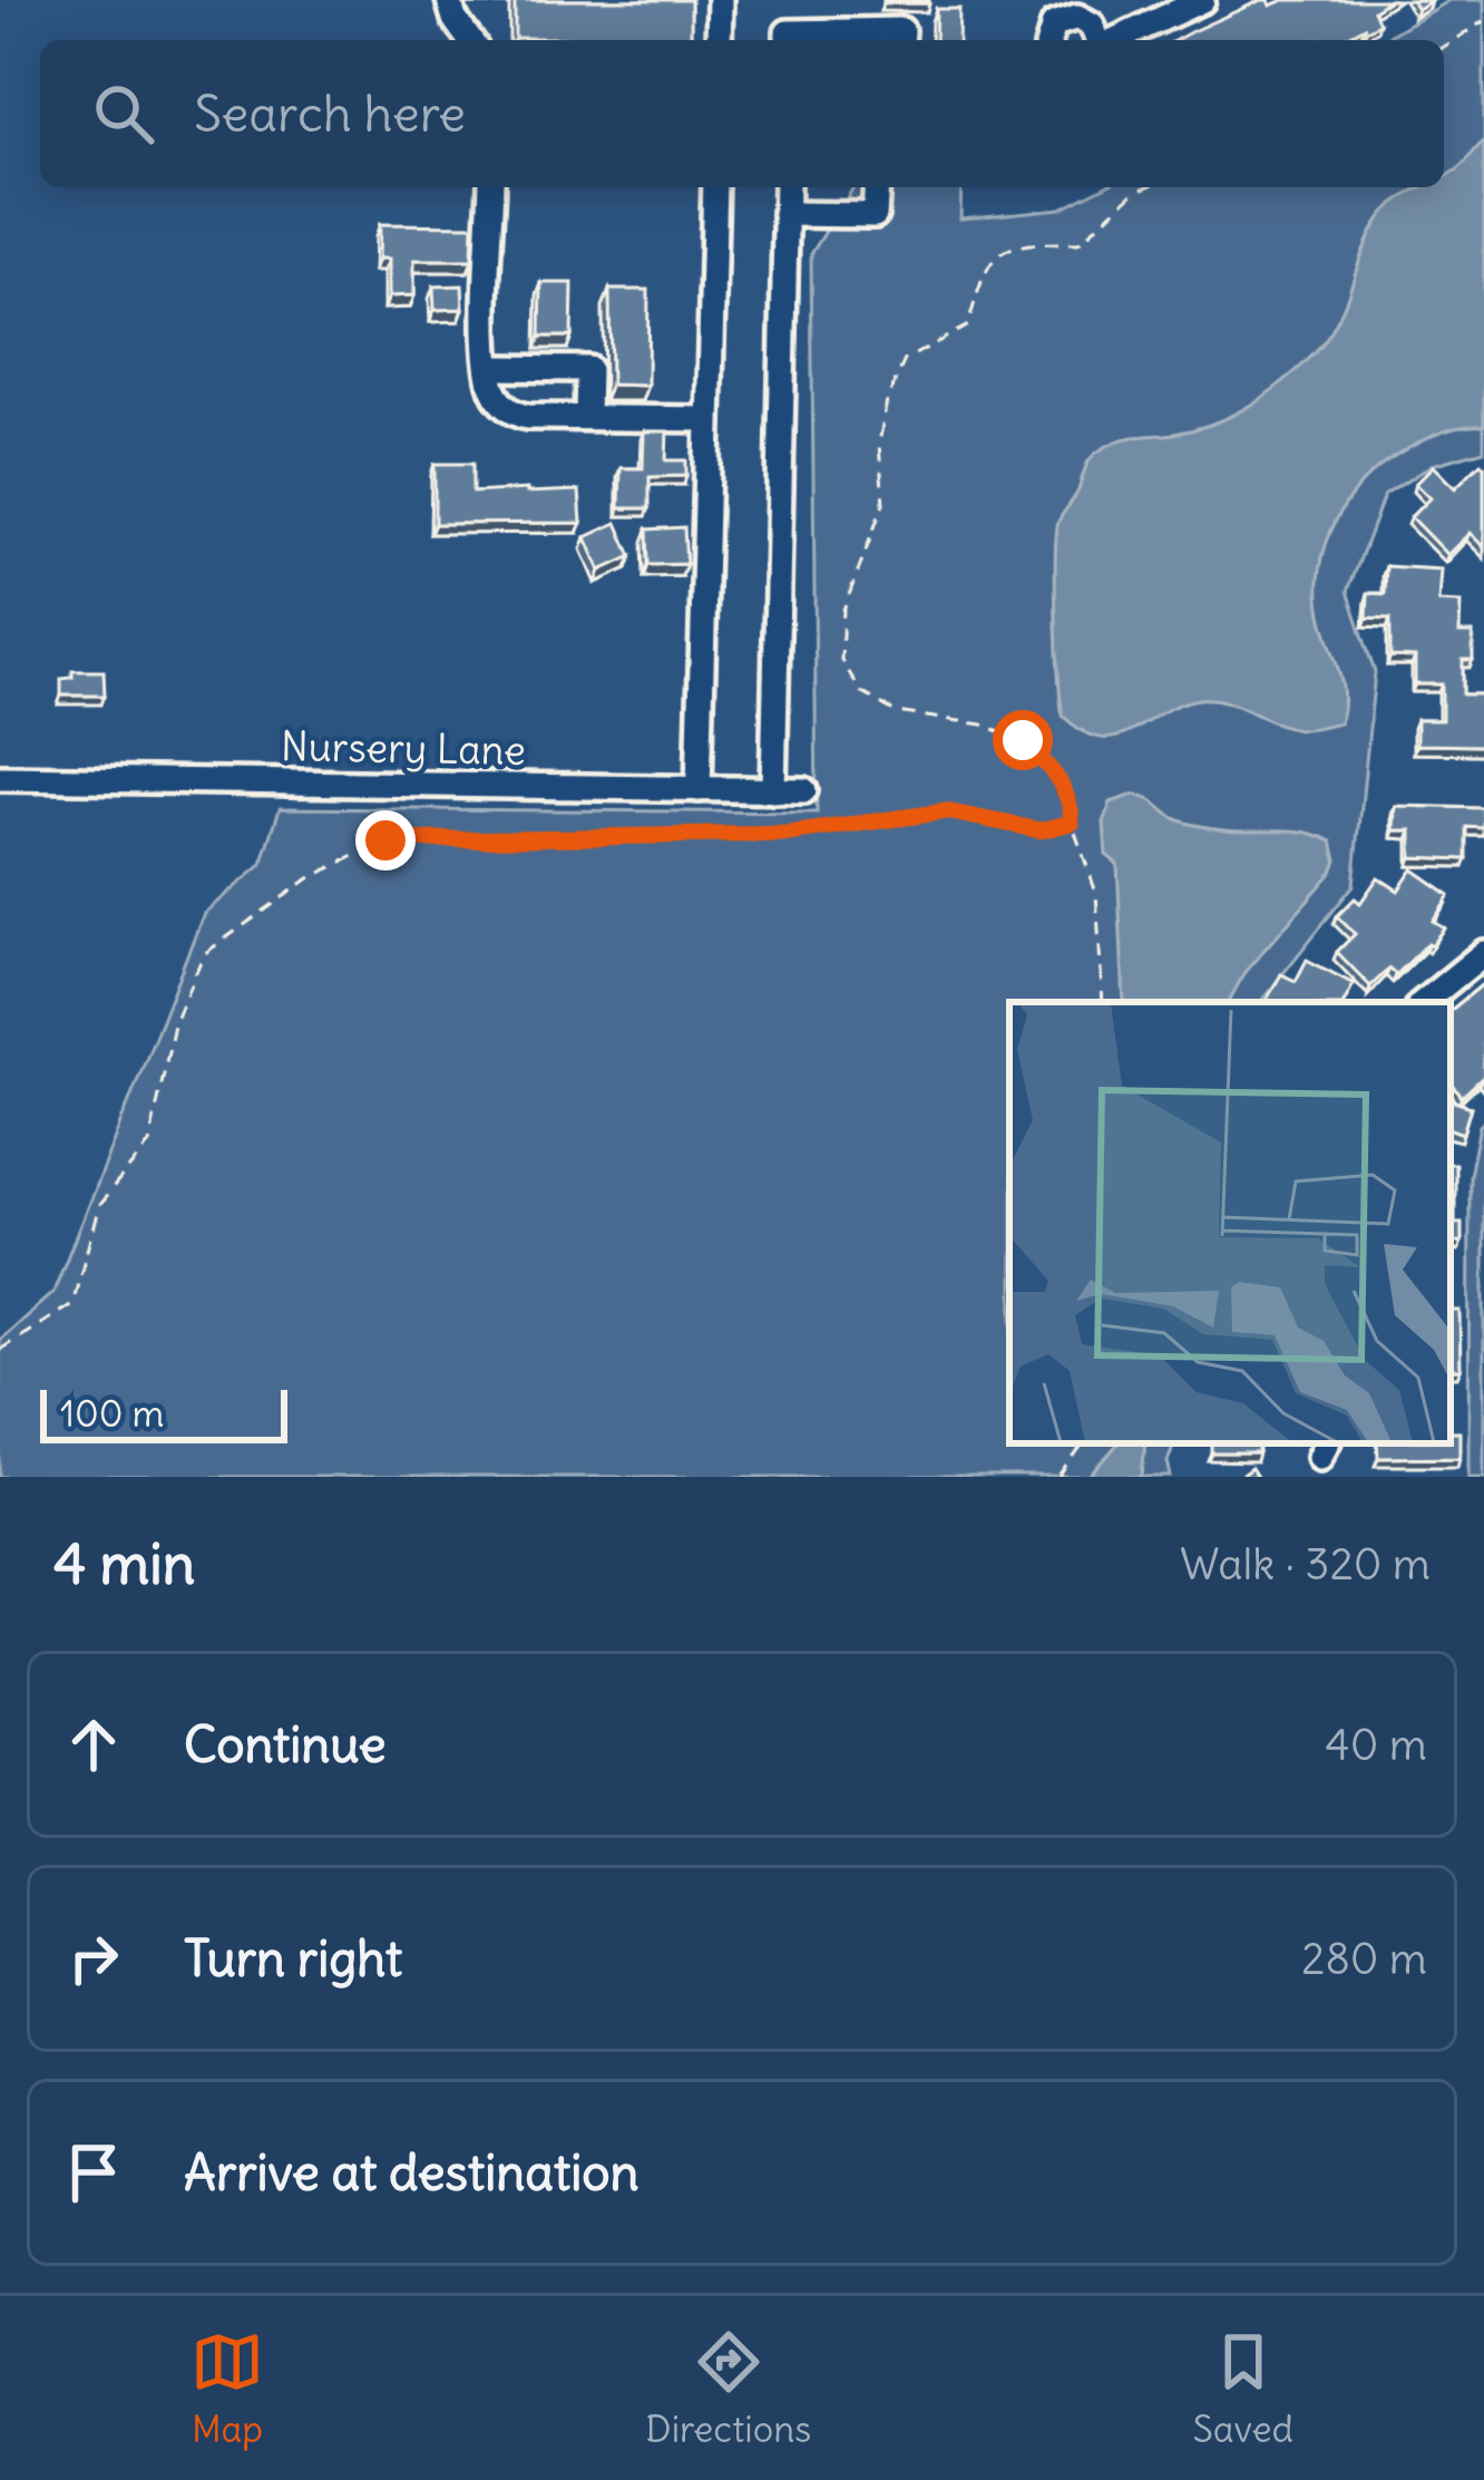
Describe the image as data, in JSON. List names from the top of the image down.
{
  "streets": {
    "street": ["Nursery Lane"]
  },
  "scale_bar": "100 m",
  "page": {
    "search": "Search here",
    "scale": "100 m",
    "heading": ["4 min", "Walk · 320 m"],
    "list": [
      ["Continue", "40 m"],
      ["Turn right", "280 m"],
      "Arrive at destination"
    ],
    "nav": ["Map", "Directions", "Saved"]
  }
}
